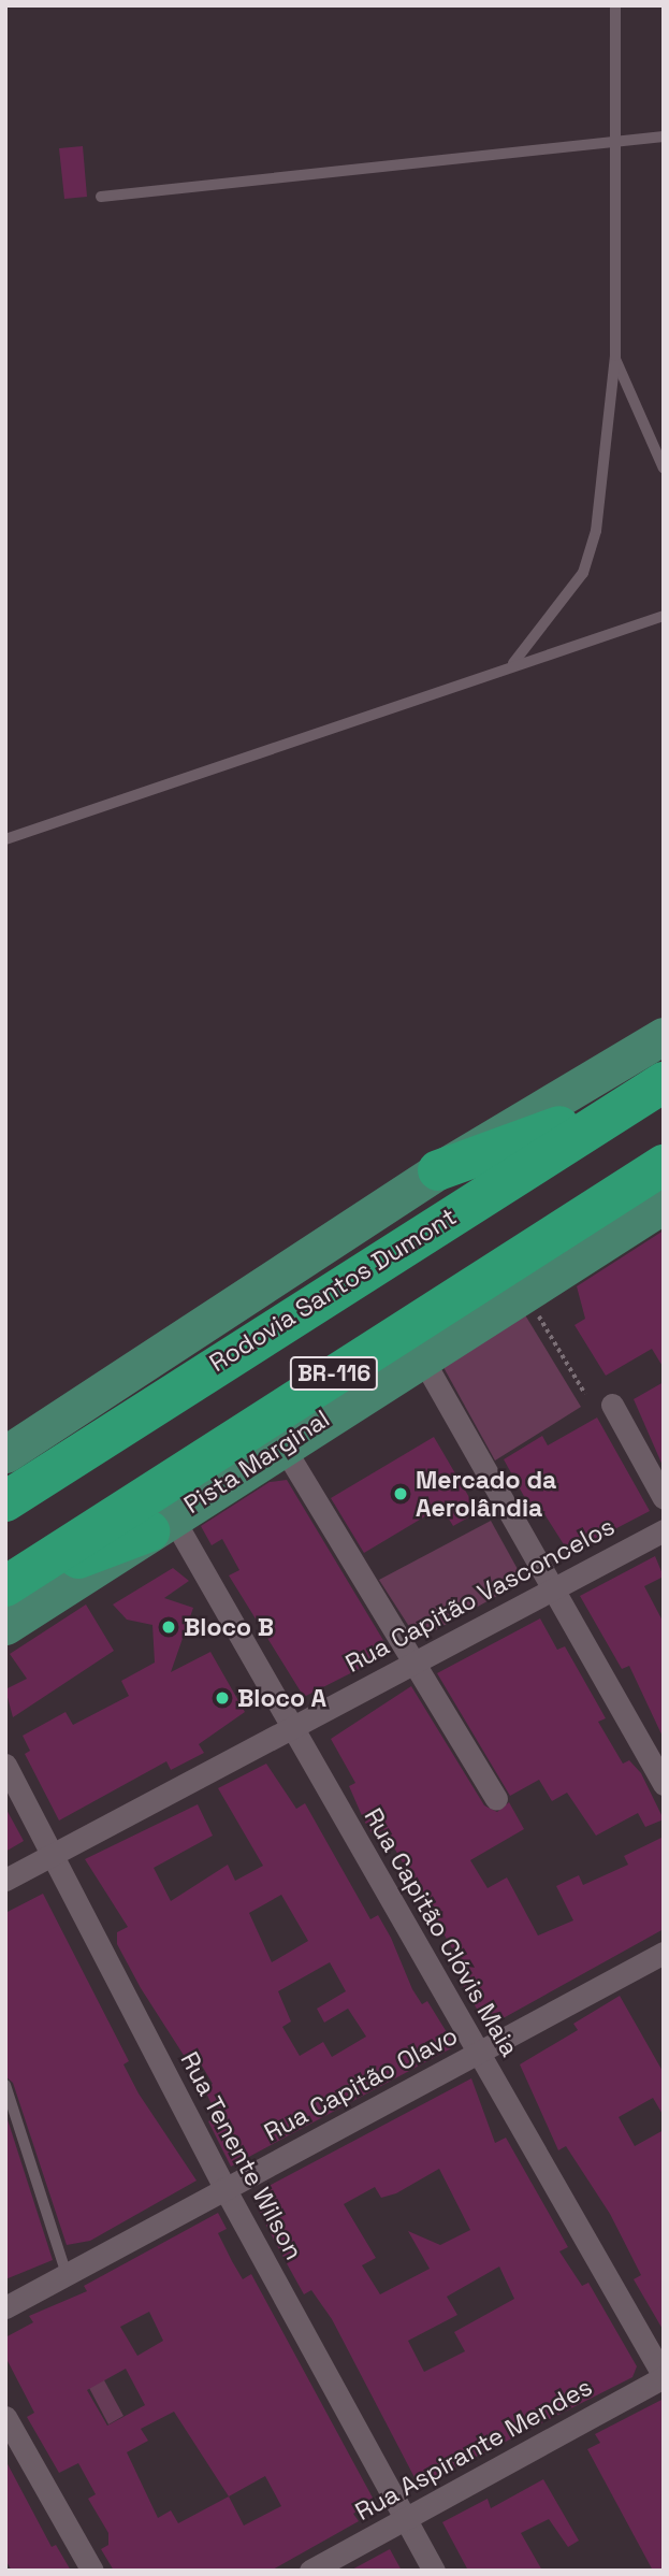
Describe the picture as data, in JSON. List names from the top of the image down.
{
  "streets": {
    "highway": ["Rodovia Santos Dumont", "BR-116"],
    "main road": ["Pista Marginal"],
    "street": [
      "Rua Capitão Vasconcelos",
      "Rua Capitão Clóvis Maia",
      "Rua Capitão Olavo",
      "Rua Tenente Wilson",
      "Rua Aspirante Mendes"
    ]
  },
  "crossings": [
    ["Pista Marginal", "Rua Capitão Clóvis Maia"],
    ["Rua Capitão Vasconcelos", "Rua Capitão Clóvis Maia"],
    ["Rua Capitão Vasconcelos", "Rua Tenente Wilson"],
    ["Rua Capitão Clóvis Maia", "Rua Capitão Olavo"],
    ["Rua Capitão Clóvis Maia", "Rua Aspirante Mendes"],
    ["Rua Capitão Olavo", "Rua Tenente Wilson"],
    ["Rua Tenente Wilson", "Rua Aspirante Mendes"]
  ],
  "places": ["Mercado da Aerolândia", "Bloco B", "Bloco A"]
}
